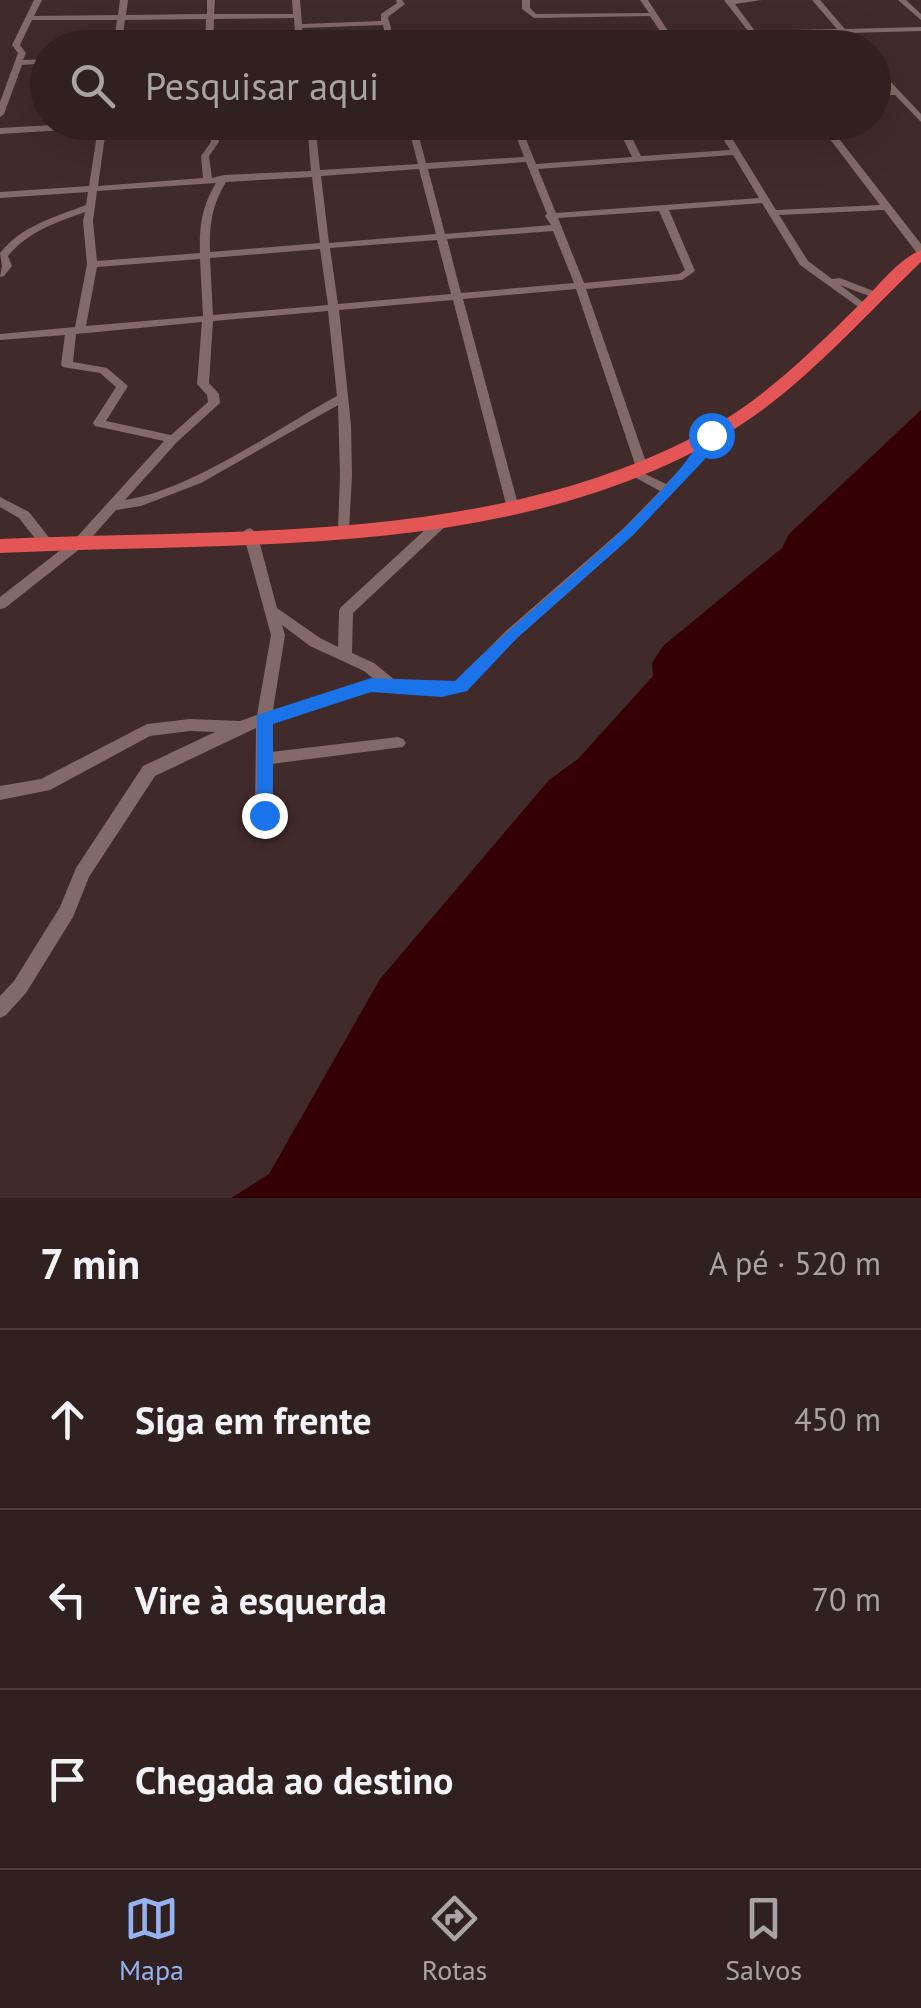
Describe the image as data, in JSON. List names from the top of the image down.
{
  "page": {
    "search": "Pesquisar aqui",
    "heading": ["7 min", "A pé · 520 m"],
    "list": [
      ["Siga em frente", "450 m"],
      ["Vire à esquerda", "70 m"],
      "Chegada ao destino"
    ],
    "nav": ["Mapa", "Rotas", "Salvos"]
  }
}
